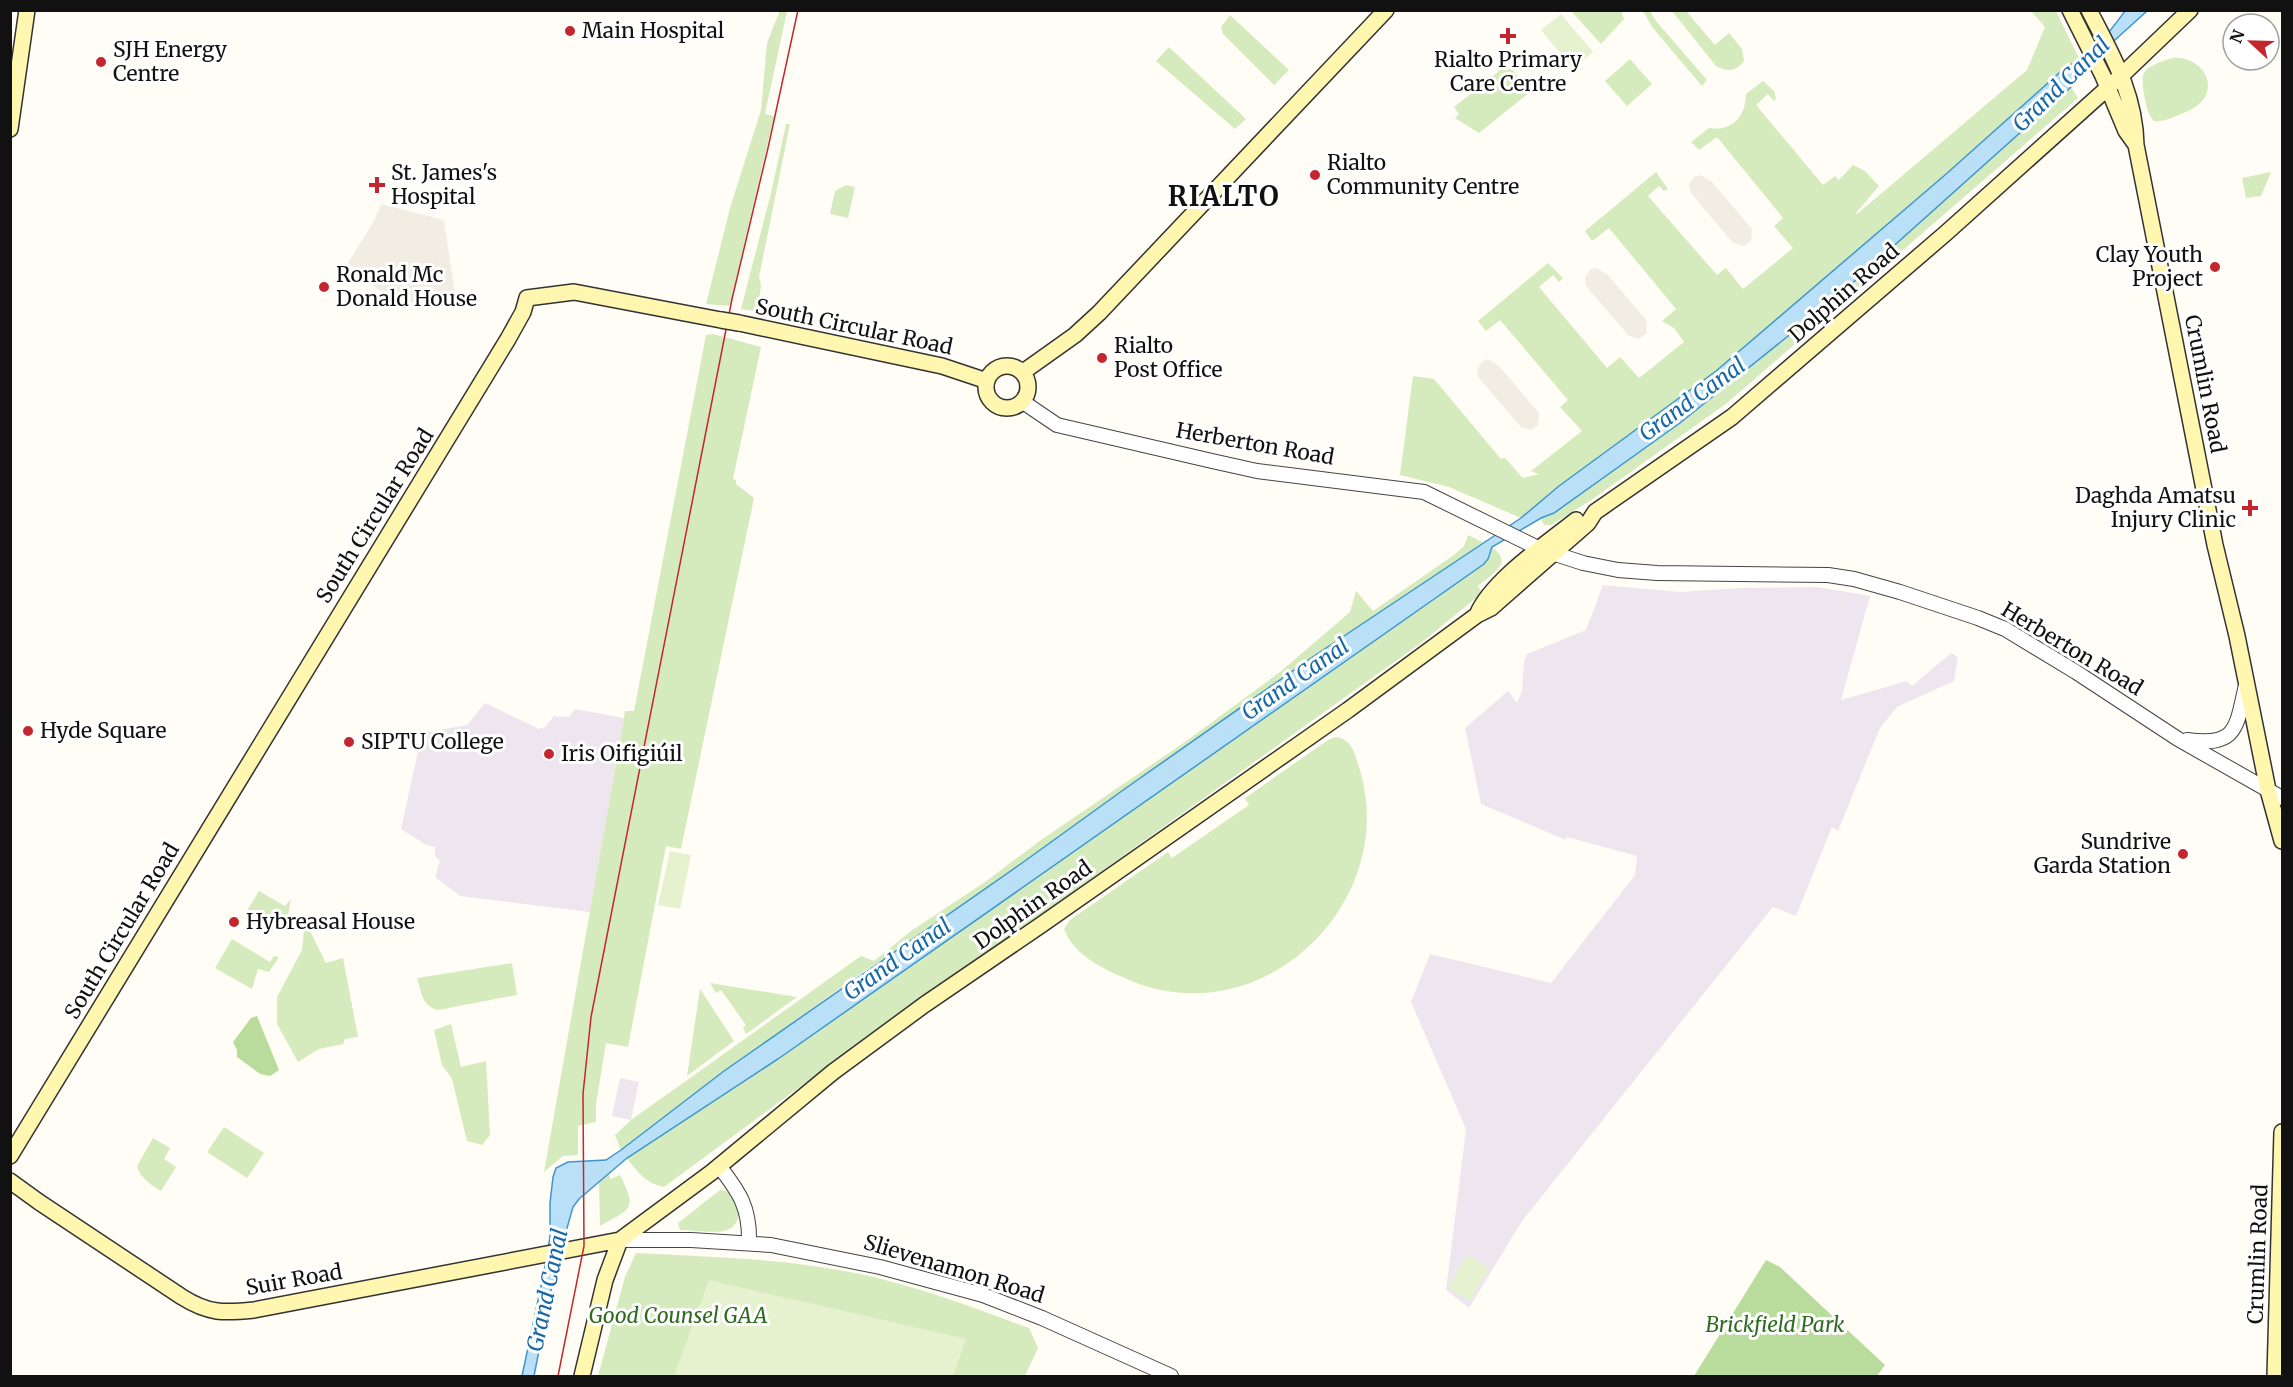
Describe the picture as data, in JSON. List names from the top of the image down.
{
  "streets": {
    "main road": [
      "Dolphin Road",
      "South Circular Road",
      "Crumlin Road",
      "Suir Road"
    ],
    "street": ["Herberton Road", "Slievenamon Road"]
  },
  "crossings": [
    ["Dolphin Road", "Crumlin Road"],
    ["Dolphin Road", "Herberton Road"],
    ["Dolphin Road", "Slievenamon Road"],
    ["Dolphin Road", "Suir Road"],
    ["South Circular Road", "Herberton Road"],
    ["Crumlin Road", "Herberton Road"],
    ["Slievenamon Road", "Suir Road"]
  ],
  "districts": ["RIALTO"],
  "water": ["Grand Canal"],
  "parks": ["Good Counsel GAA", "Brickfield Park"],
  "places": {
    "other": [
      "Main Hospital",
      "SJH Energy Centre",
      "Rialto Community Centre",
      "Clay Youth Project",
      "Ronald Mc Donald House",
      "Rialto Post Office",
      "Hyde Square",
      "SIPTU College",
      "Iris Oifigiúil",
      "Sundrive Garda Station",
      "Hybreasal House"
    ],
    "health": ["Rialto Primary Care Centre", "St. James's Hospital", "Daghda Amatsu Injury Clinic"]
  },
  "north": "left"
}
